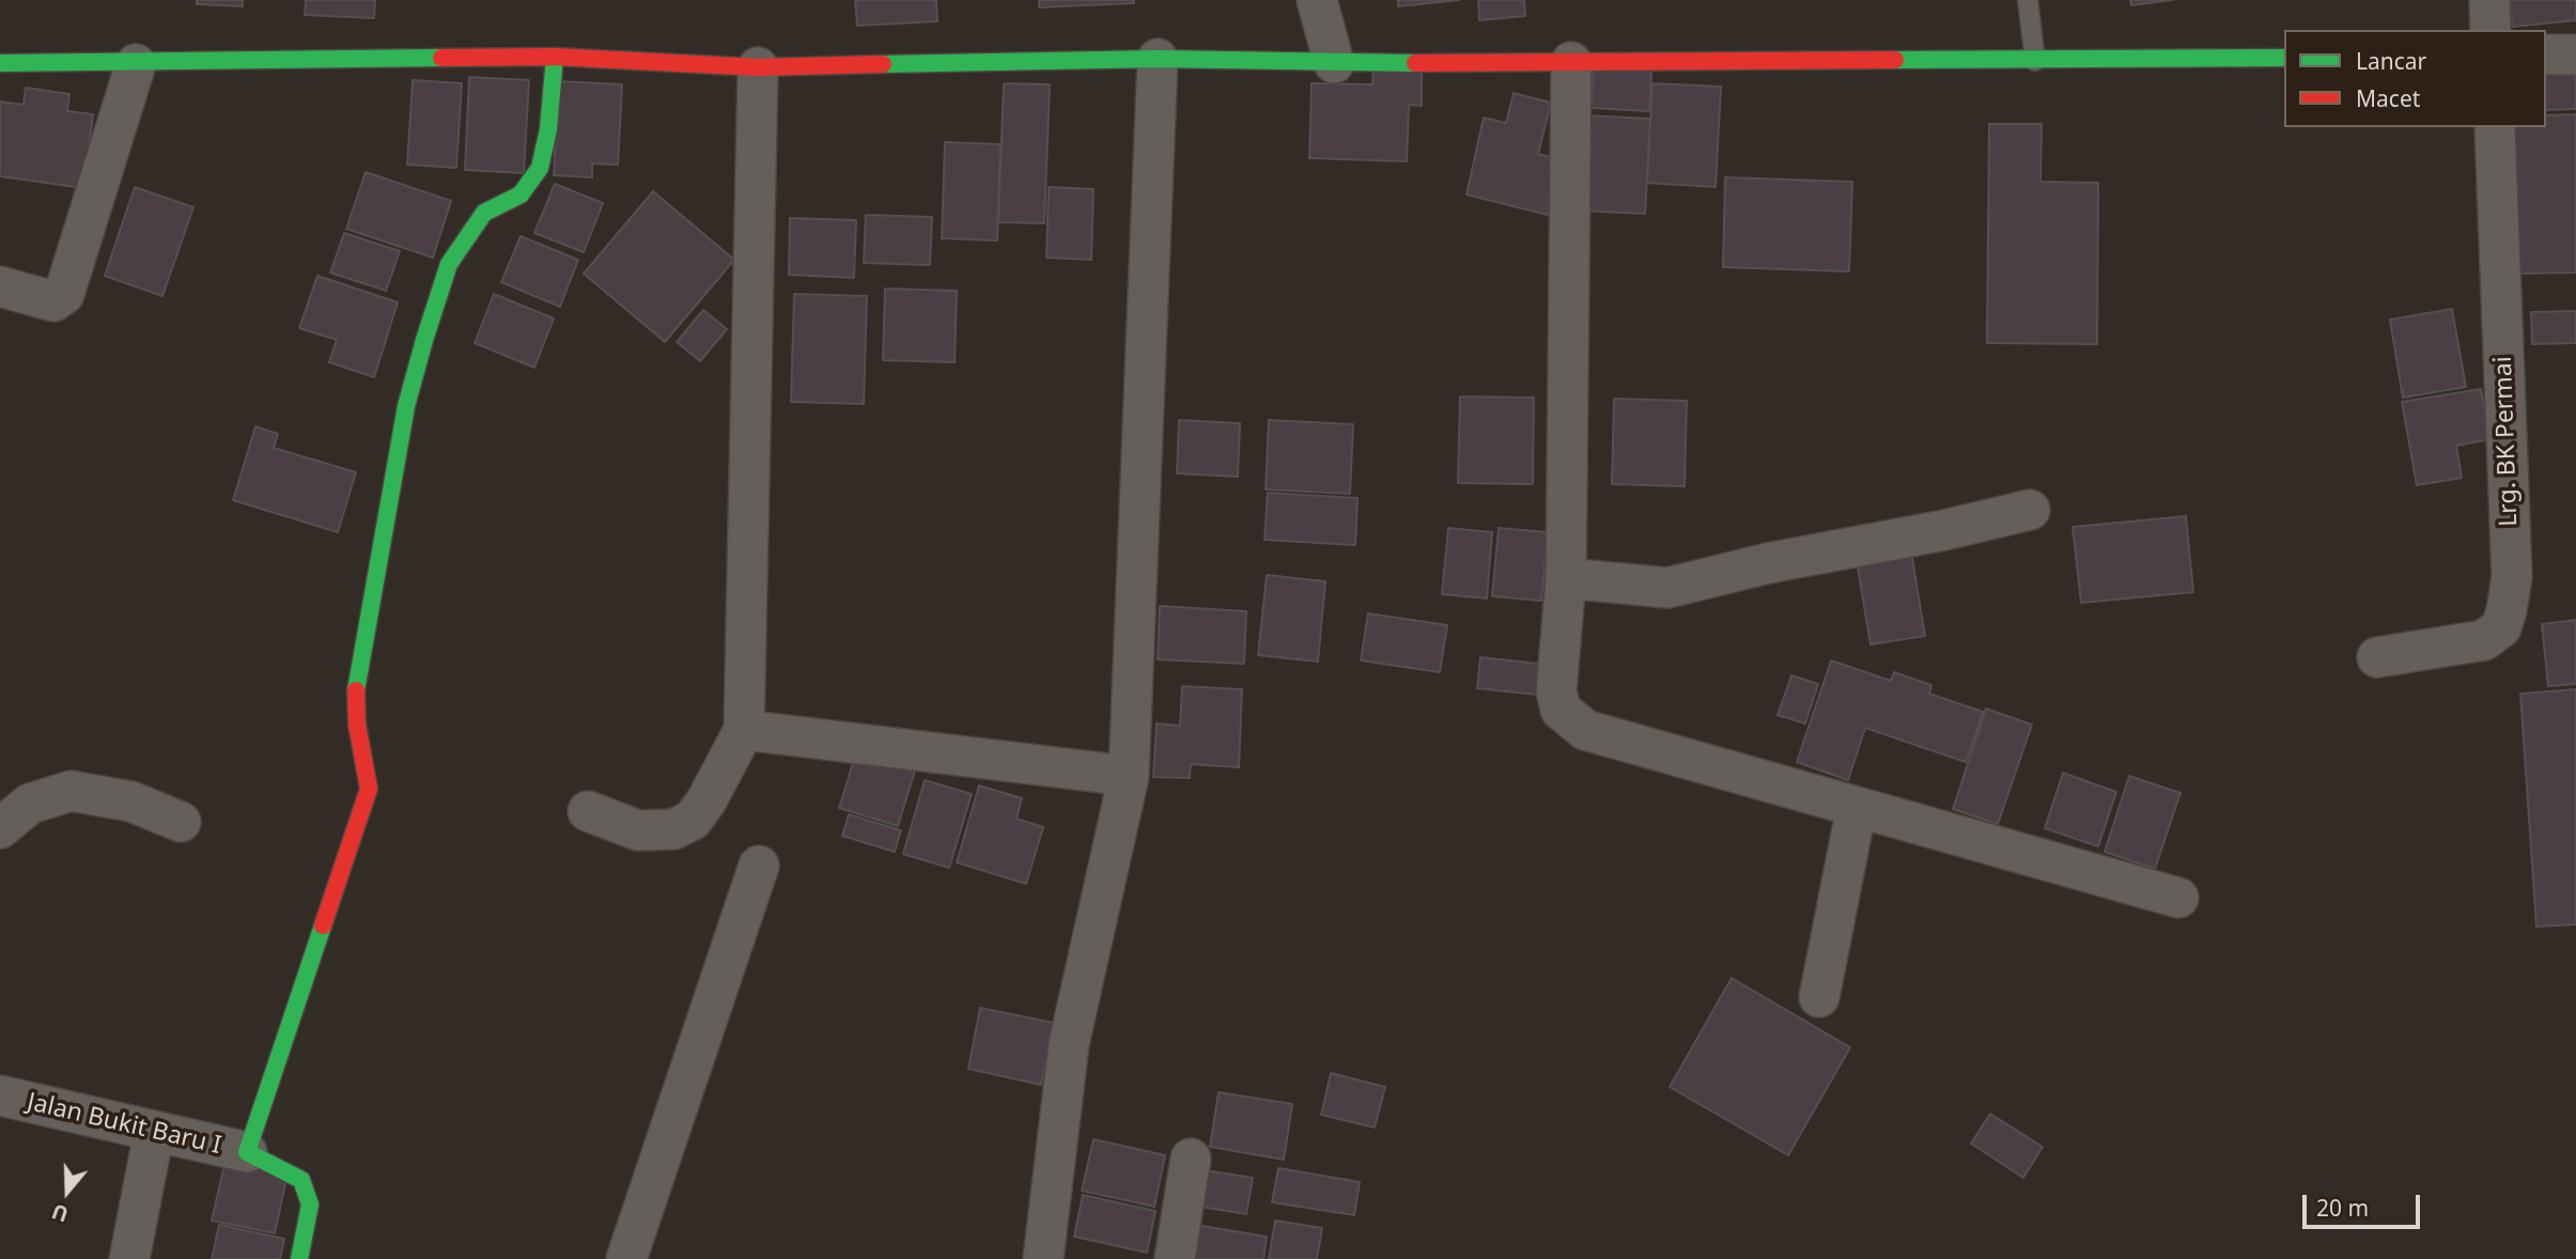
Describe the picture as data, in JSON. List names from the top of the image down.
{
  "streets": {
    "street": ["Lrg. BK Permai", "Jalan Bukit Baru I"]
  },
  "legend": ["Lancar", "Macet"],
  "scale_bar": "20 m",
  "north": "bottom"
}
